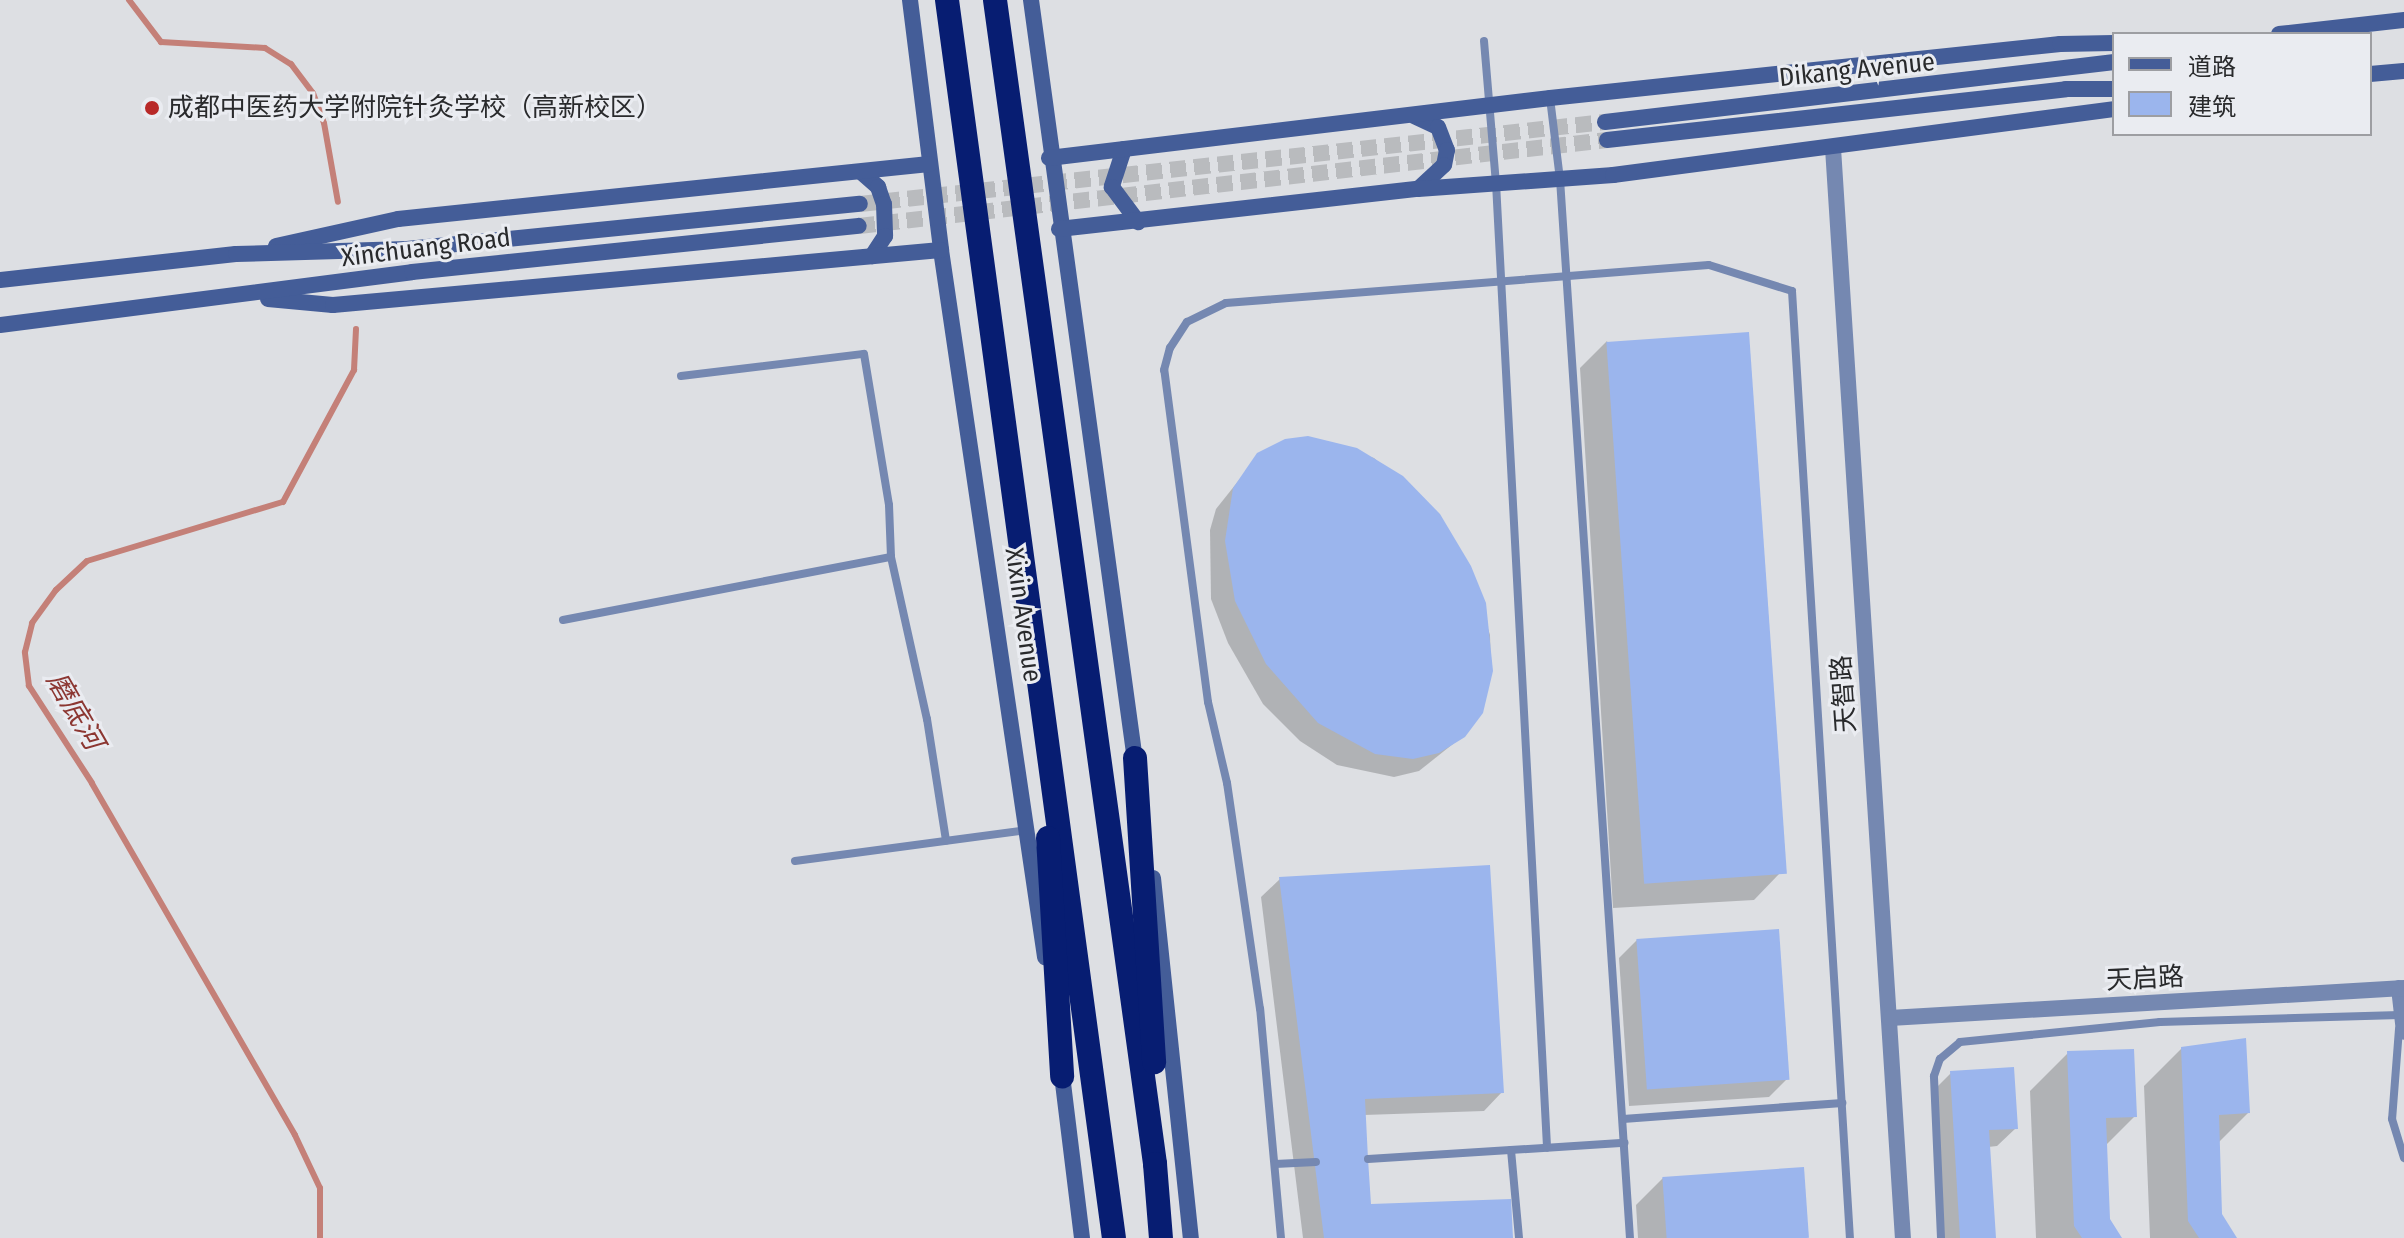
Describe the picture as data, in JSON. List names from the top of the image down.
{
  "streets": {
    "highway": ["Xixin Avenue"],
    "main road": ["Dikang Avenue", "Xinchuang Road"],
    "street": ["天智路", "天启路"]
  },
  "crossings": [
    ["天智路", "天启路"]
  ],
  "water": ["磨底河"],
  "places": ["成都中医药大学附院针灸学校（高新校区）"],
  "legend": ["道路", "建筑"]
}
